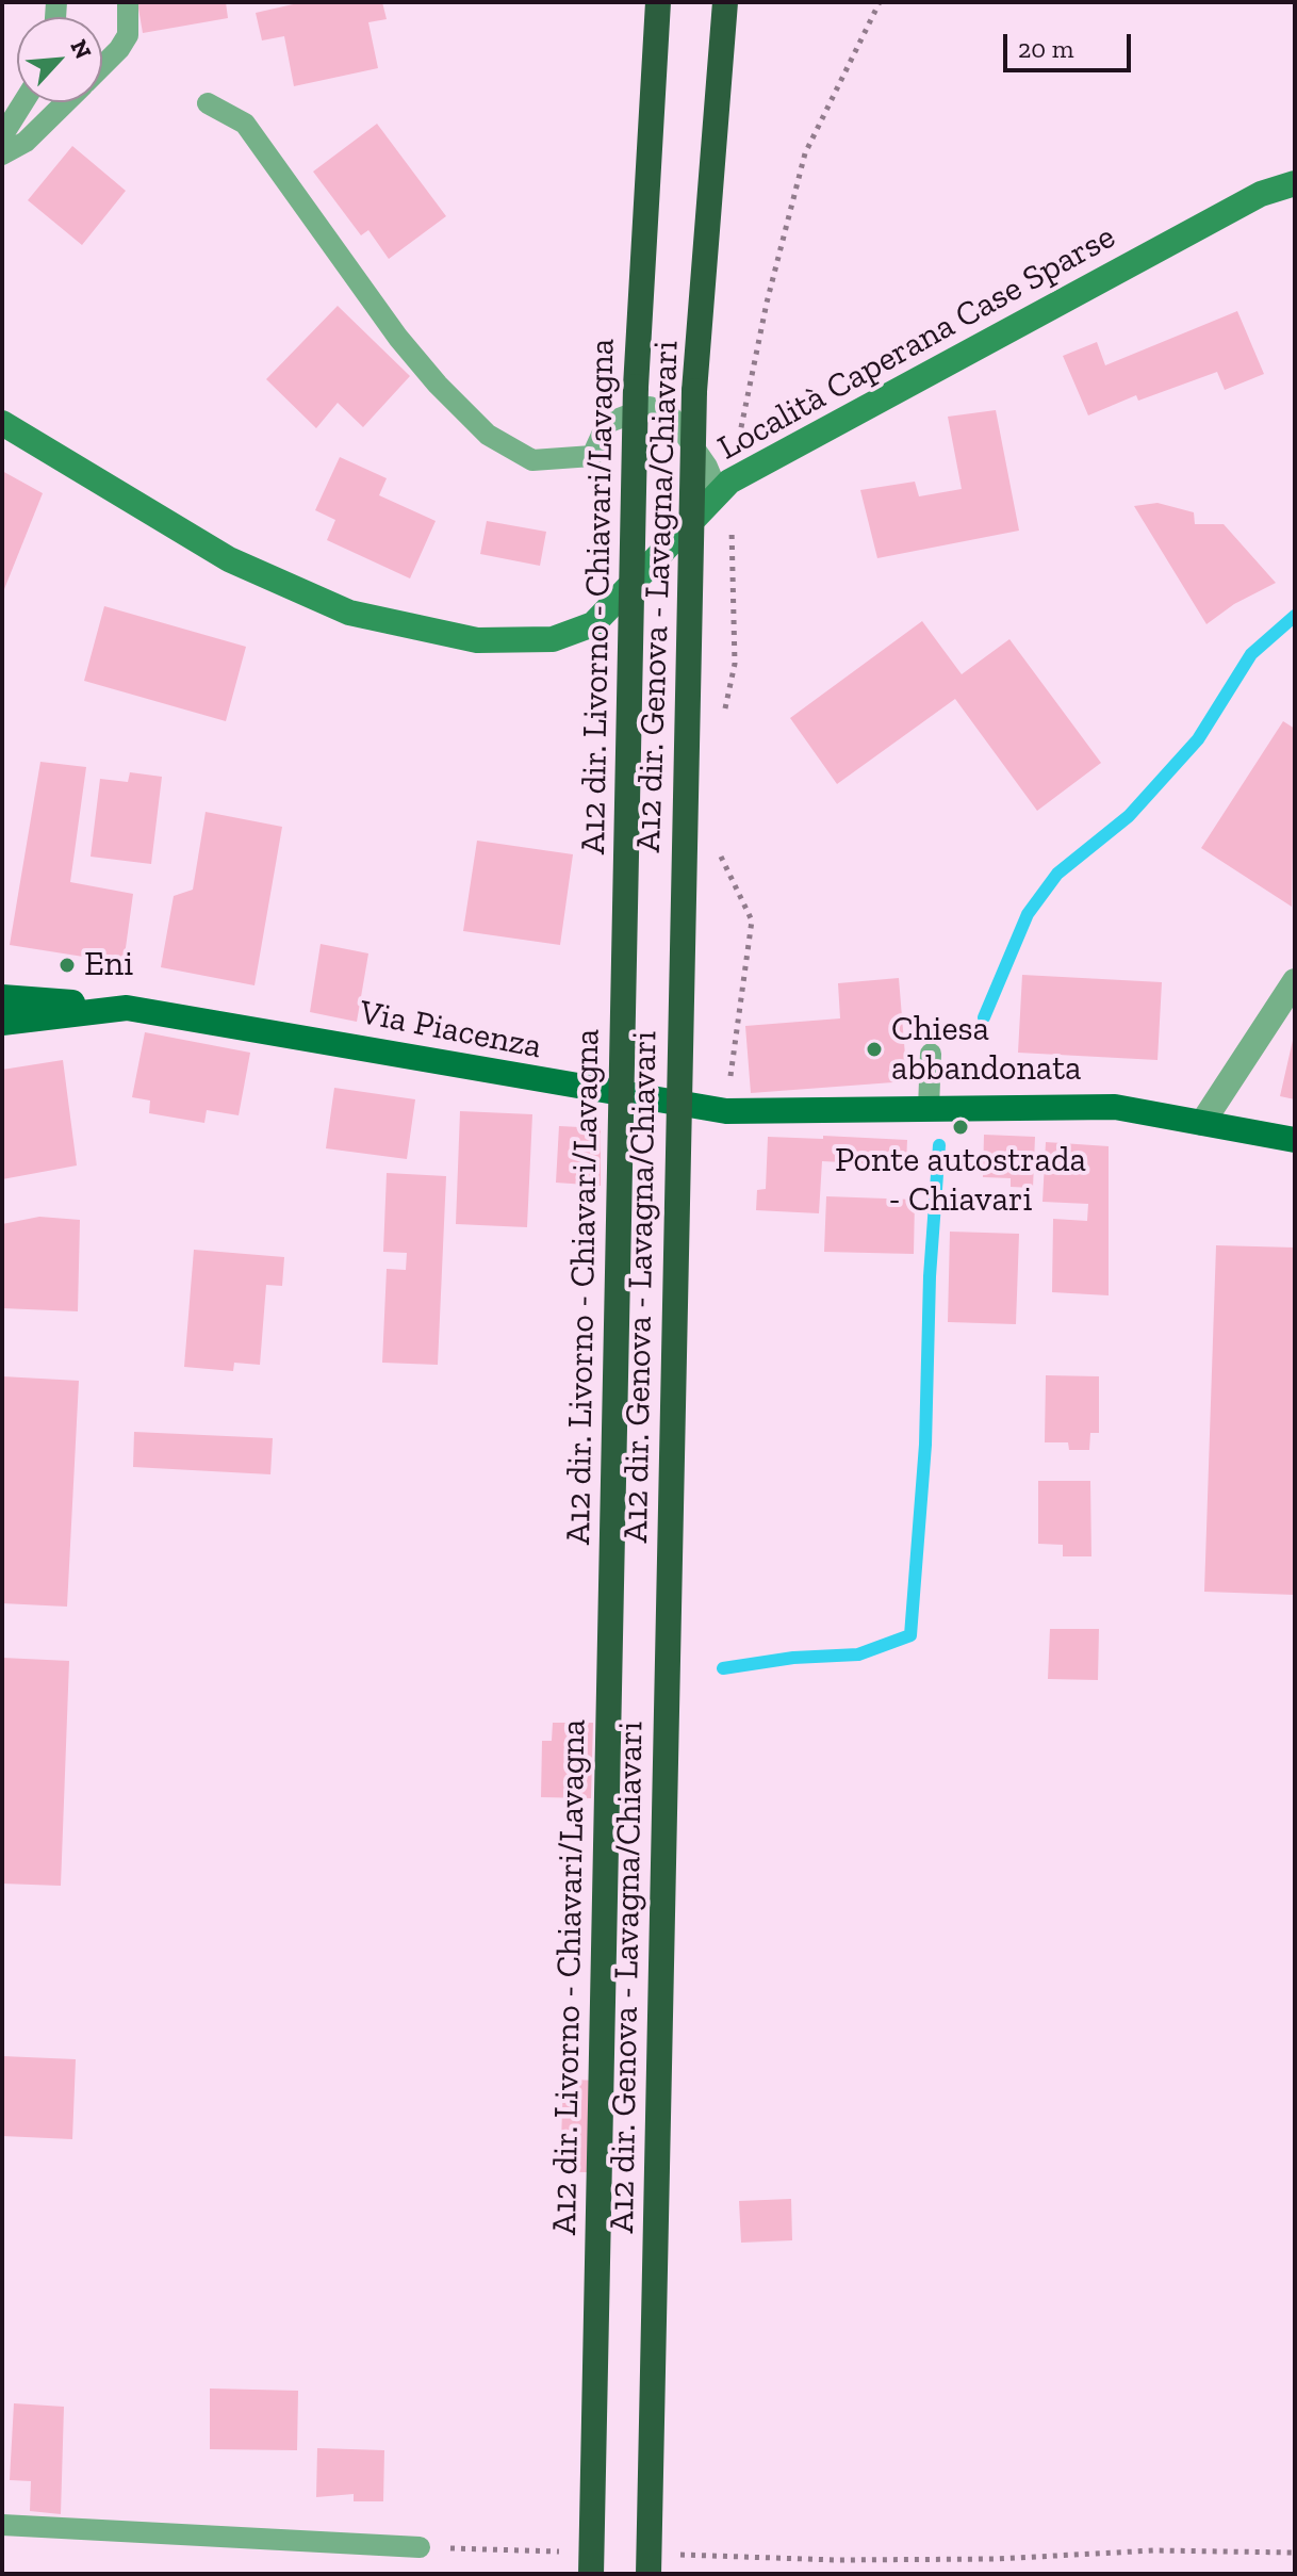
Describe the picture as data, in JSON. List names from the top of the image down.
{
  "streets": {
    "highway": ["A12 dir. Livorno - Chiavari/Lavagna", "A12 dir. Genova - Lavagna/Chiavari"],
    "main road": ["Via Piacenza"],
    "street": ["Località Caperana Case Sparse"]
  },
  "places": ["Eni", "Chiesa abbandonata", "Ponte autostrada - Chiavari"],
  "scale_bar": "20 m",
  "north": "top right"
}
